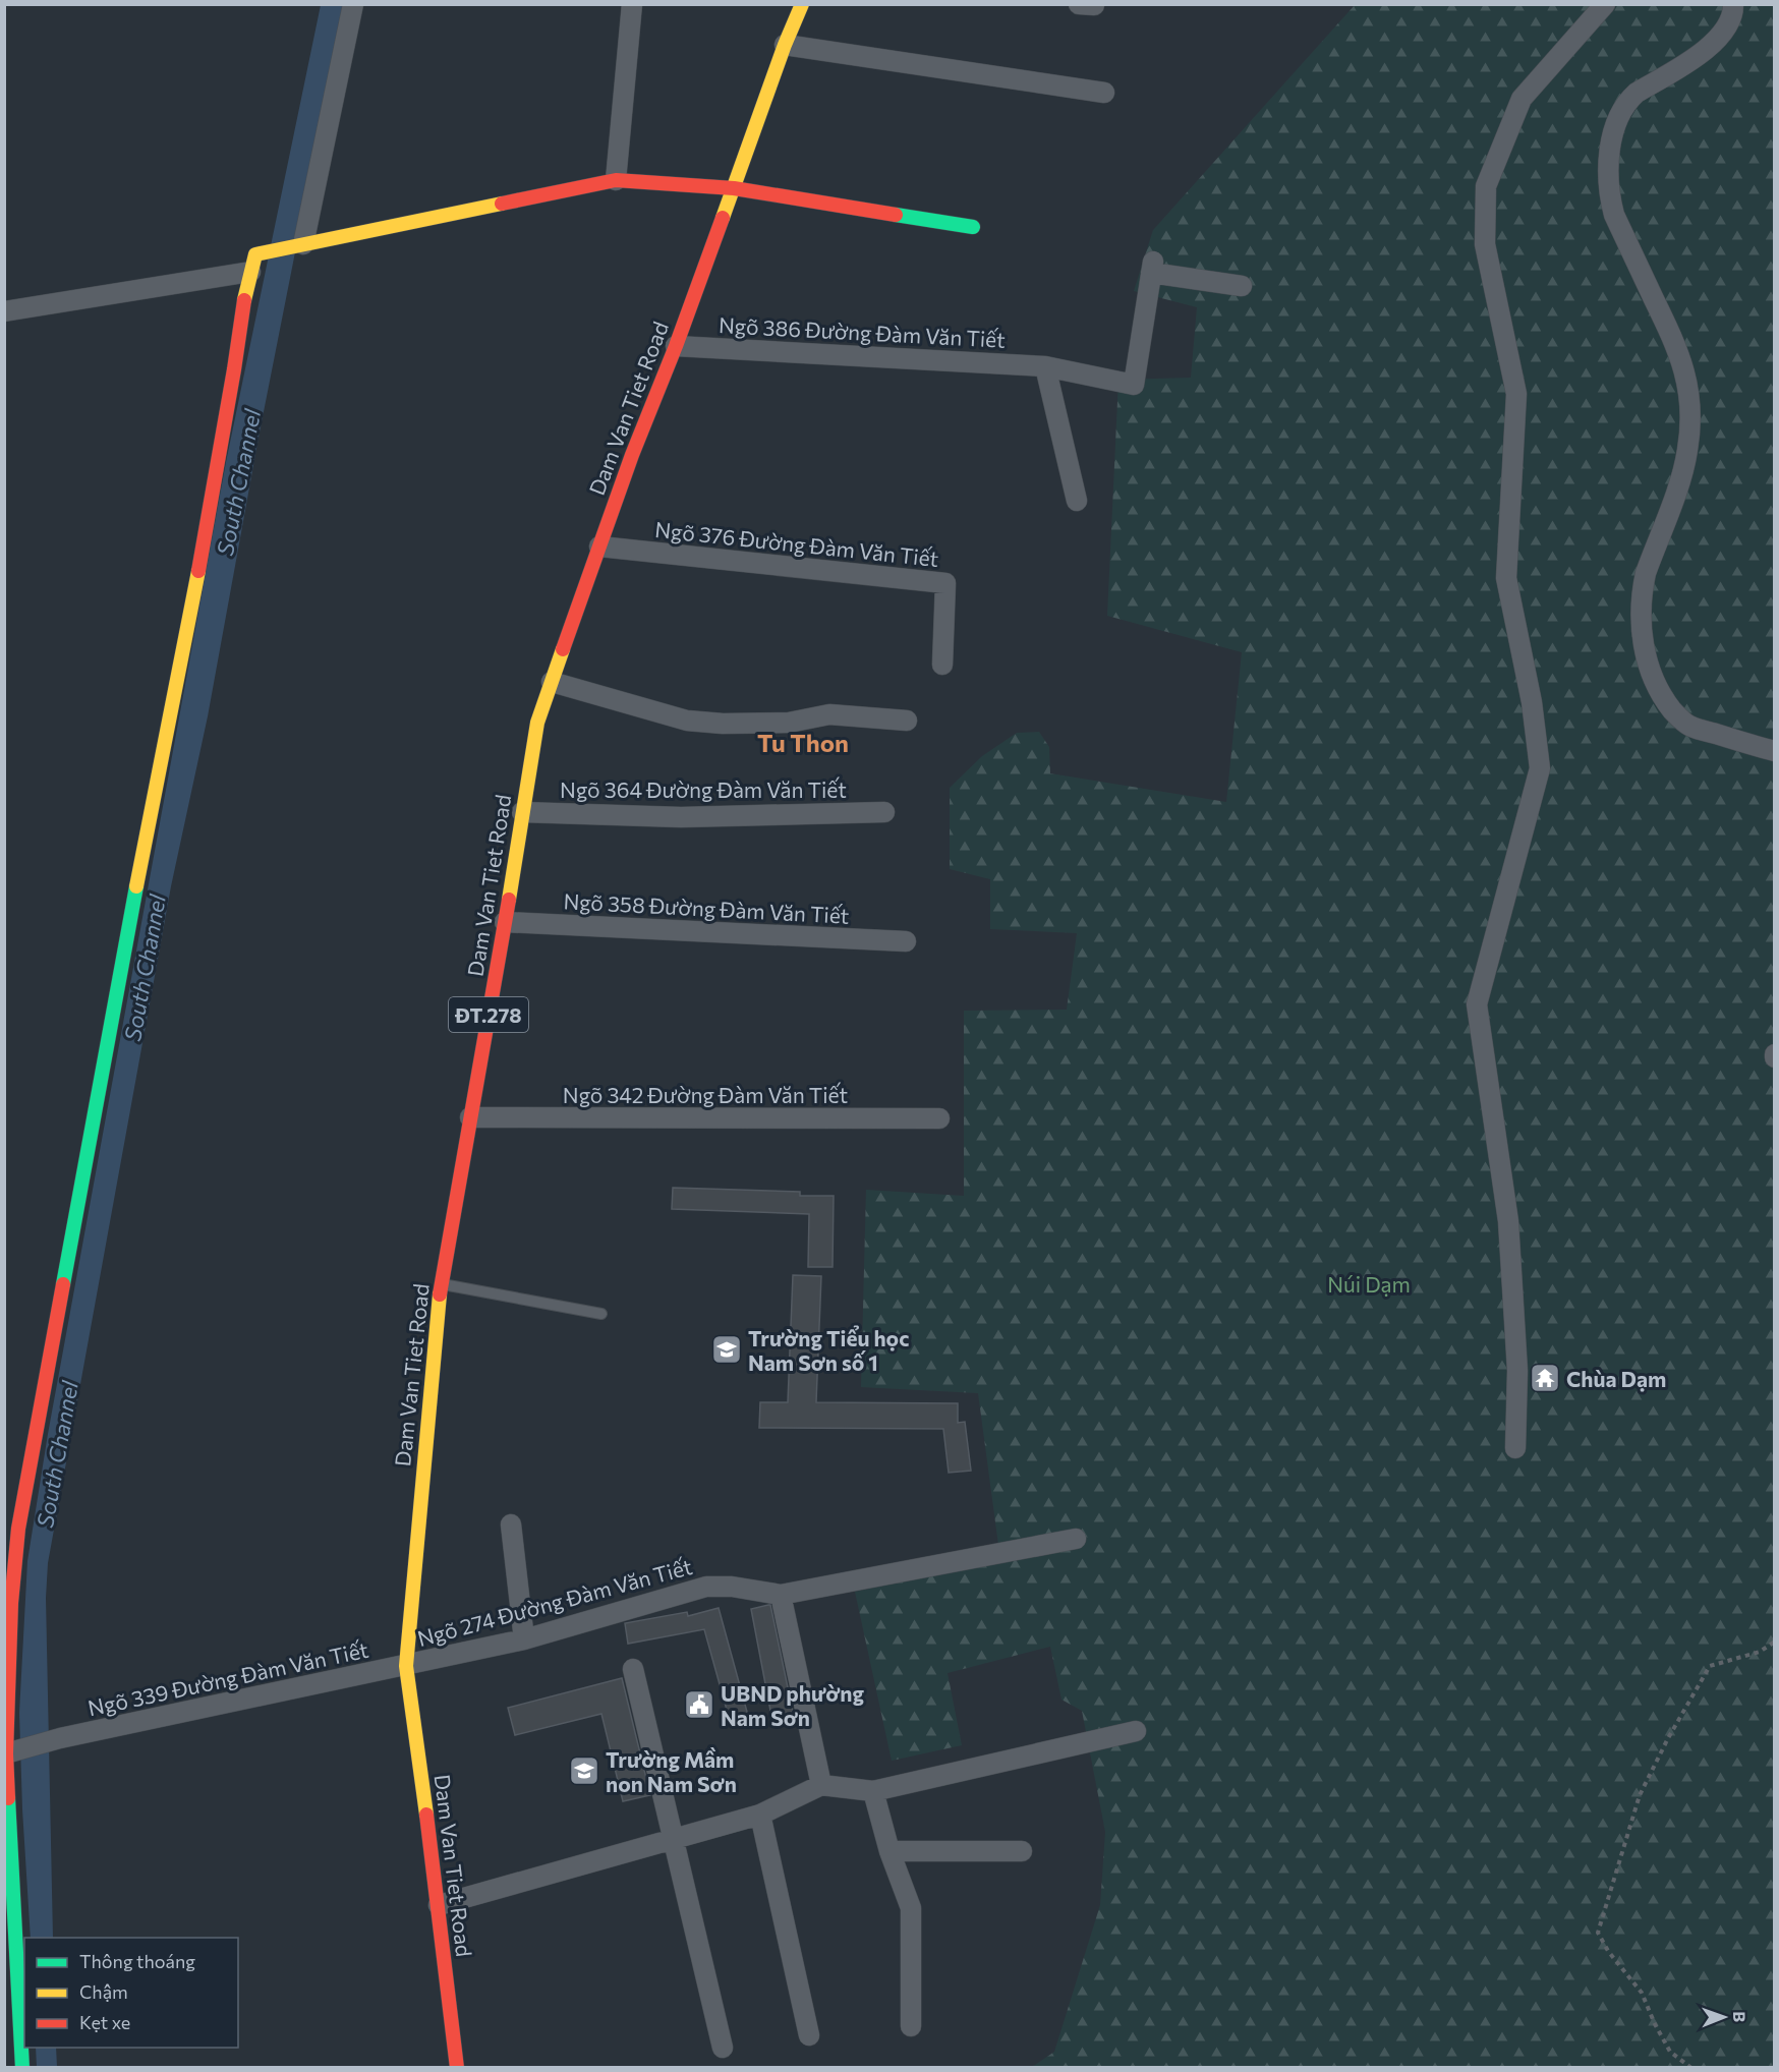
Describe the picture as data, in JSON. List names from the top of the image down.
{
  "streets": {
    "street": [
      "Ngõ 386 Đường Đàm Văn Tiết",
      "Dam Van Tiet Road",
      "Ngõ 376 Đường Đàm Văn Tiết",
      "Ngõ 364 Đường Đàm Văn Tiết",
      "Ngõ 358 Đường Đàm Văn Tiết",
      "ĐT.278",
      "Ngõ 342 Đường Đàm Văn Tiết",
      "Ngõ 274 Đường Đàm Văn Tiết",
      "Ngõ 339 Đường Đàm Văn Tiết"
    ]
  },
  "crossings": [
    ["Ngõ 386 Đường Đàm Văn Tiết", "Dam Van Tiet Road"],
    ["Dam Van Tiet Road", "Ngõ 376 Đường Đàm Văn Tiết"],
    ["Dam Van Tiet Road", "Ngõ 364 Đường Đàm Văn Tiết"],
    ["Dam Van Tiet Road", "Ngõ 358 Đường Đàm Văn Tiết"],
    ["Dam Van Tiet Road", "Ngõ 342 Đường Đàm Văn Tiết"],
    ["Dam Van Tiet Road", "Ngõ 274 Đường Đàm Văn Tiết"],
    ["Dam Van Tiet Road", "Ngõ 339 Đường Đàm Văn Tiết"],
    ["Ngõ 274 Đường Đàm Văn Tiết", "Ngõ 339 Đường Đàm Văn Tiết"]
  ],
  "districts": ["Tu Thon"],
  "water": ["South Channel"],
  "parks": ["Núi Dạm"],
  "places": {
    "school or university": ["Trường Tiểu học Nam Sơn số 1", "Trường Mầm non Nam Sơn"],
    "temple": ["Chùa Dạm"],
    "public building": ["UBND phường Nam Sơn"]
  },
  "legend": ["Thông thoáng", "Chậm", "Kẹt xe"],
  "north": "right"
}
